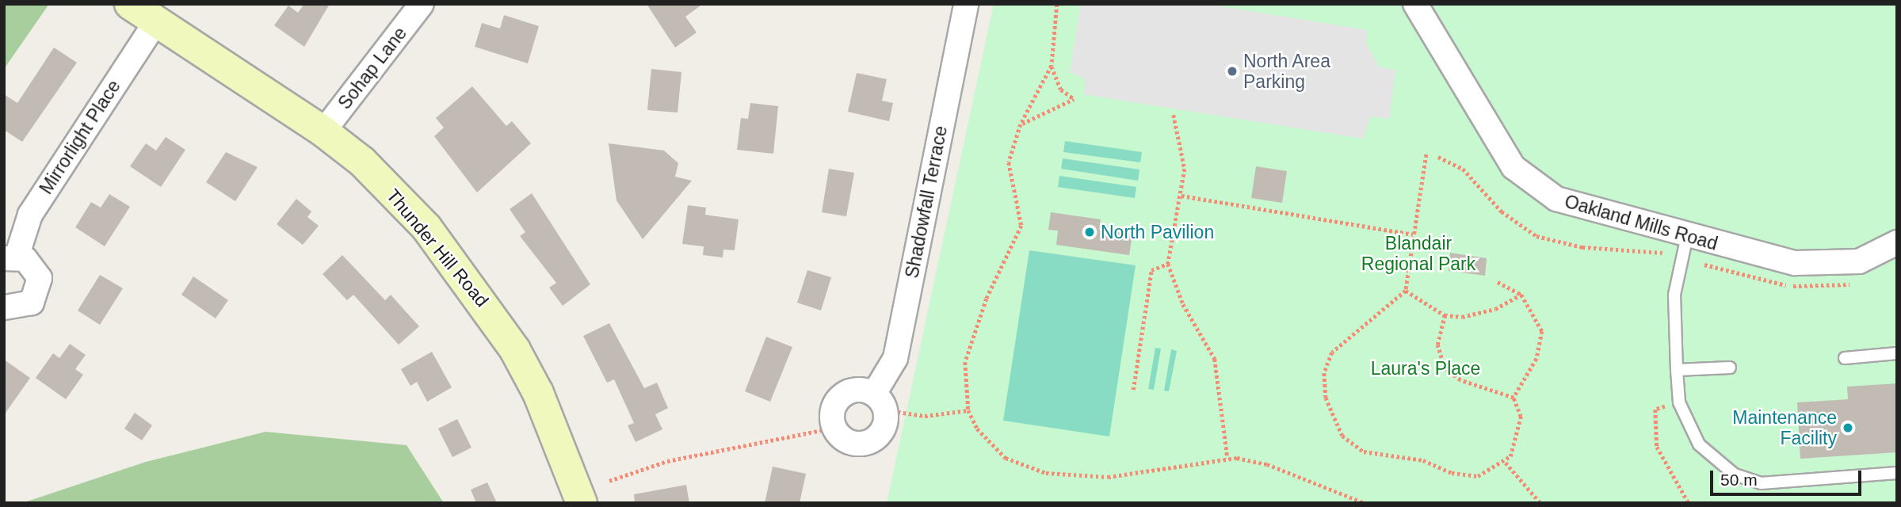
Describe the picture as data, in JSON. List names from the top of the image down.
{
  "streets": {
    "street": [
      "Sohap Lane",
      "Mirrorlight Place",
      "Shadowfall Terrace",
      "Oakland Mills Road",
      "Thunder Hill Road"
    ]
  },
  "crossings": [
    ["Sohap Lane", "Thunder Hill Road"],
    ["Mirrorlight Place", "Thunder Hill Road"]
  ],
  "parks": ["Blandair Regional Park", "Laura's Place"],
  "places": ["North Area Parking", "North Pavilion", "Maintenance Facility"],
  "scale_bar": "50 m"
}
